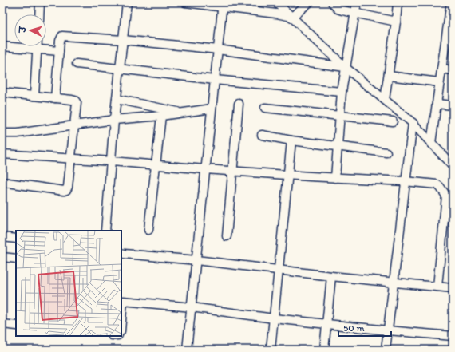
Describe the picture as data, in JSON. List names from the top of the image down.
{
  "scale_bar": "50 m",
  "north": "left"
}
